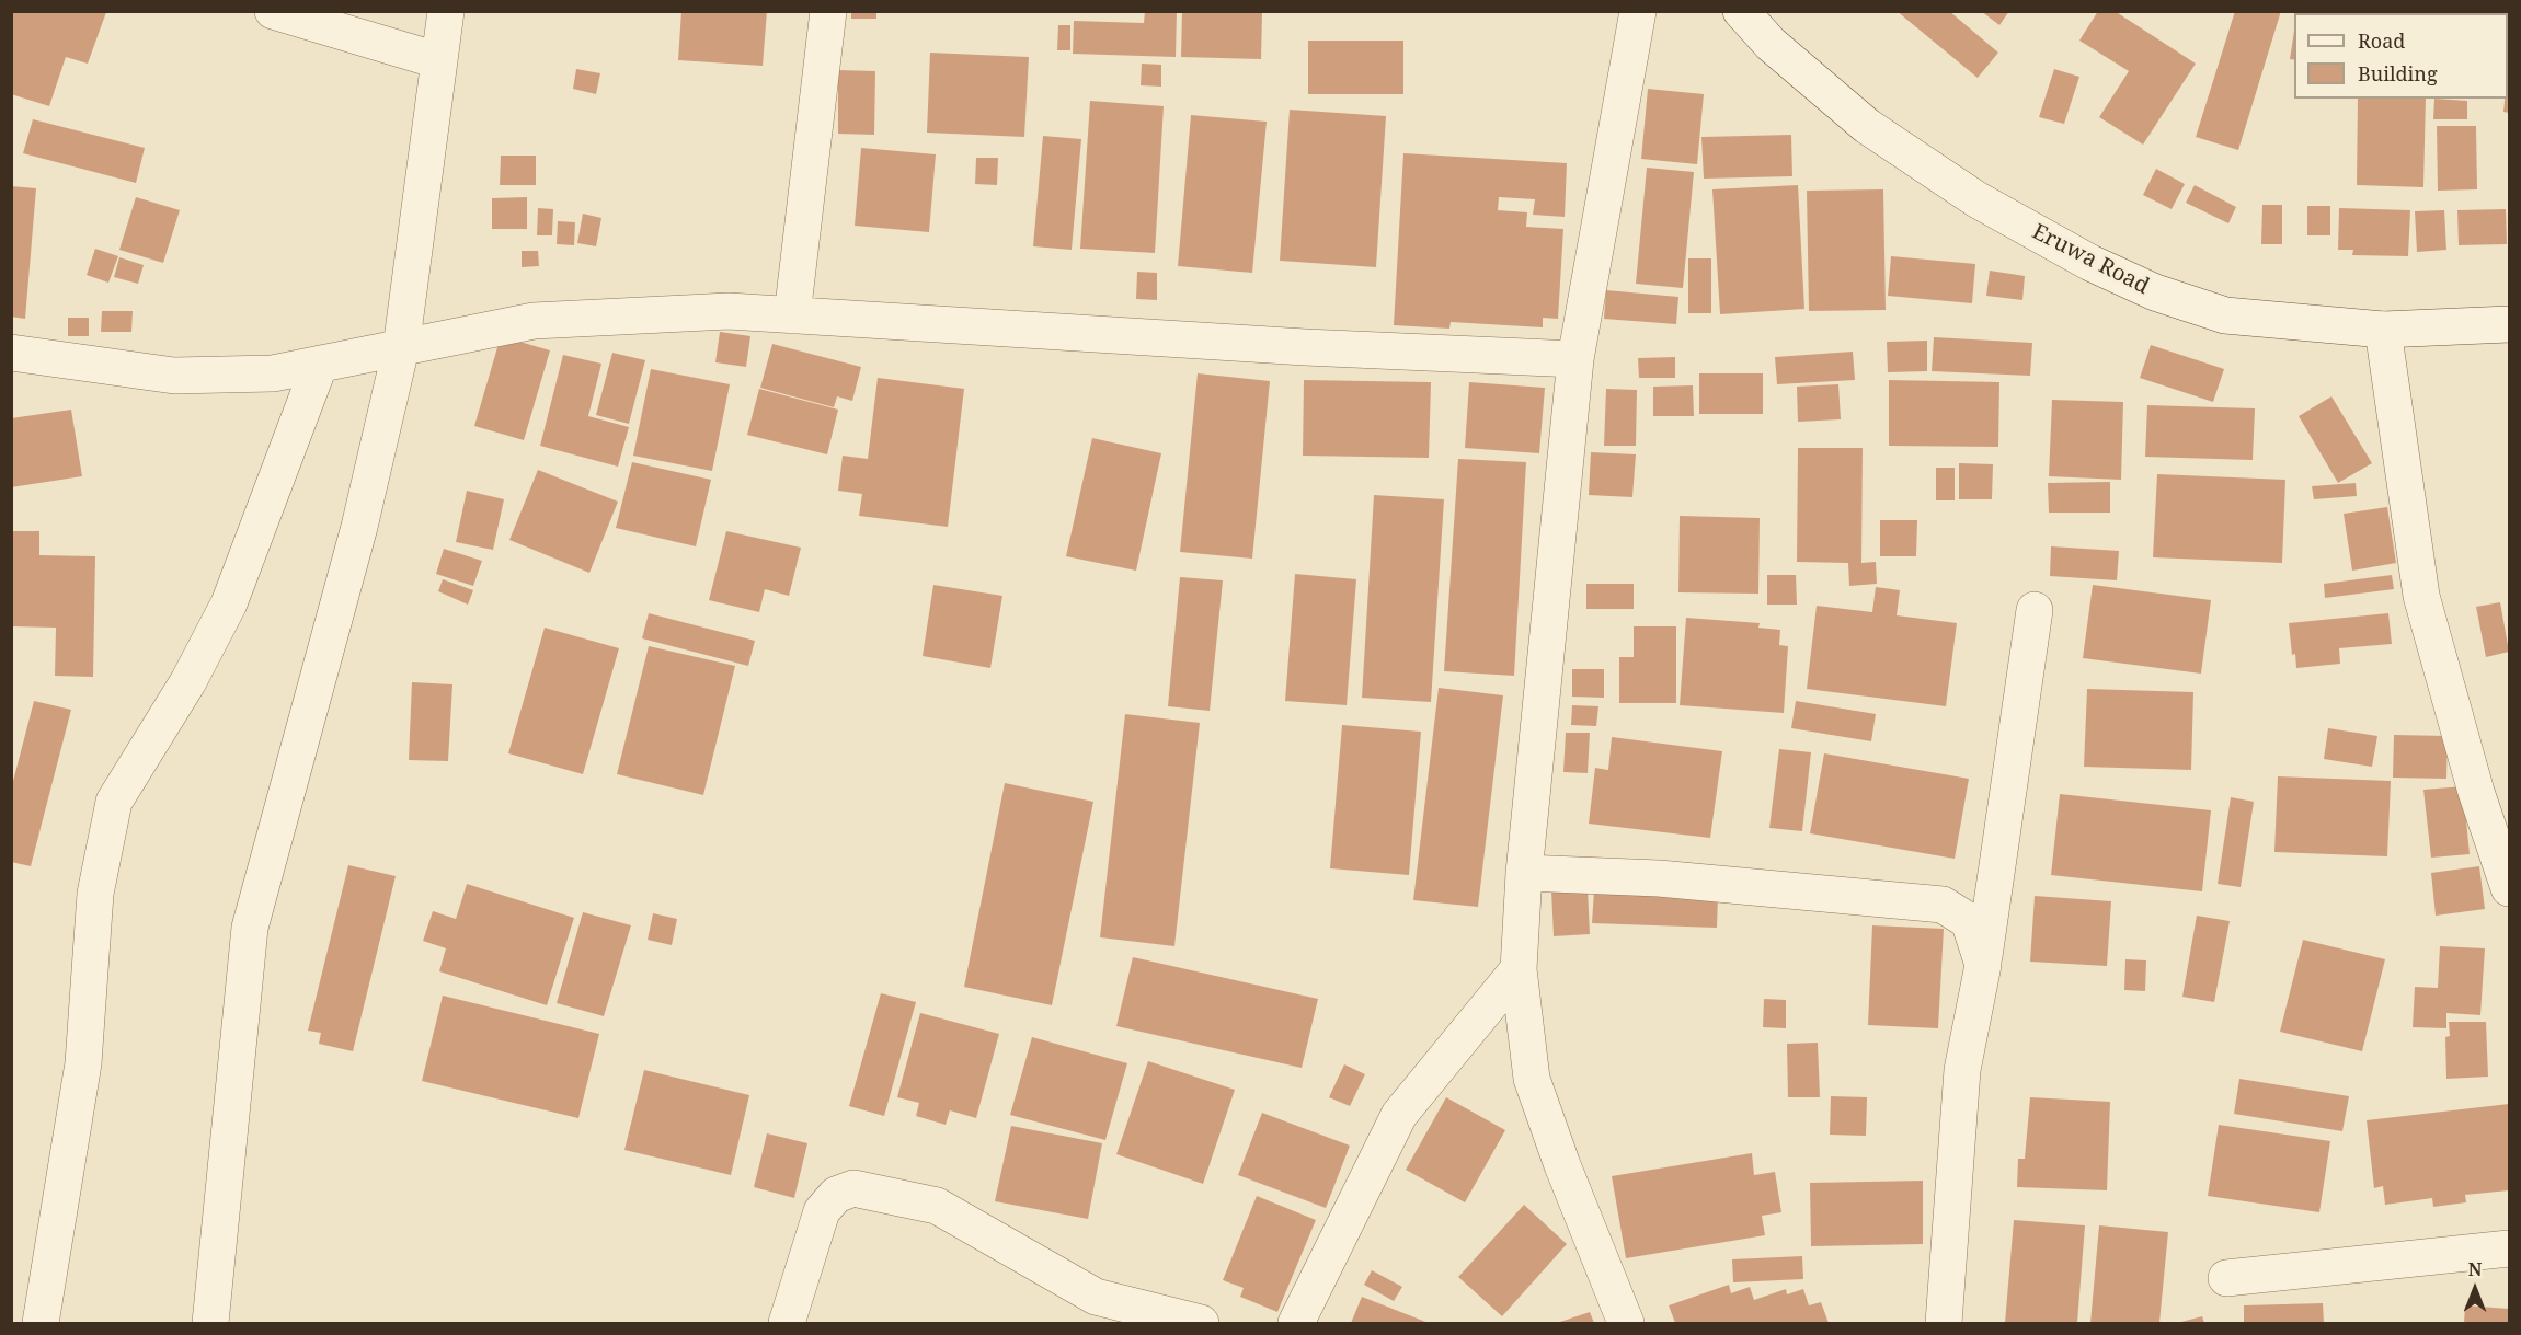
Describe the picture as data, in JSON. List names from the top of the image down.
{
  "streets": {
    "street": ["Eruwa Road"]
  },
  "legend": ["Road", "Building"],
  "north": "top"
}
